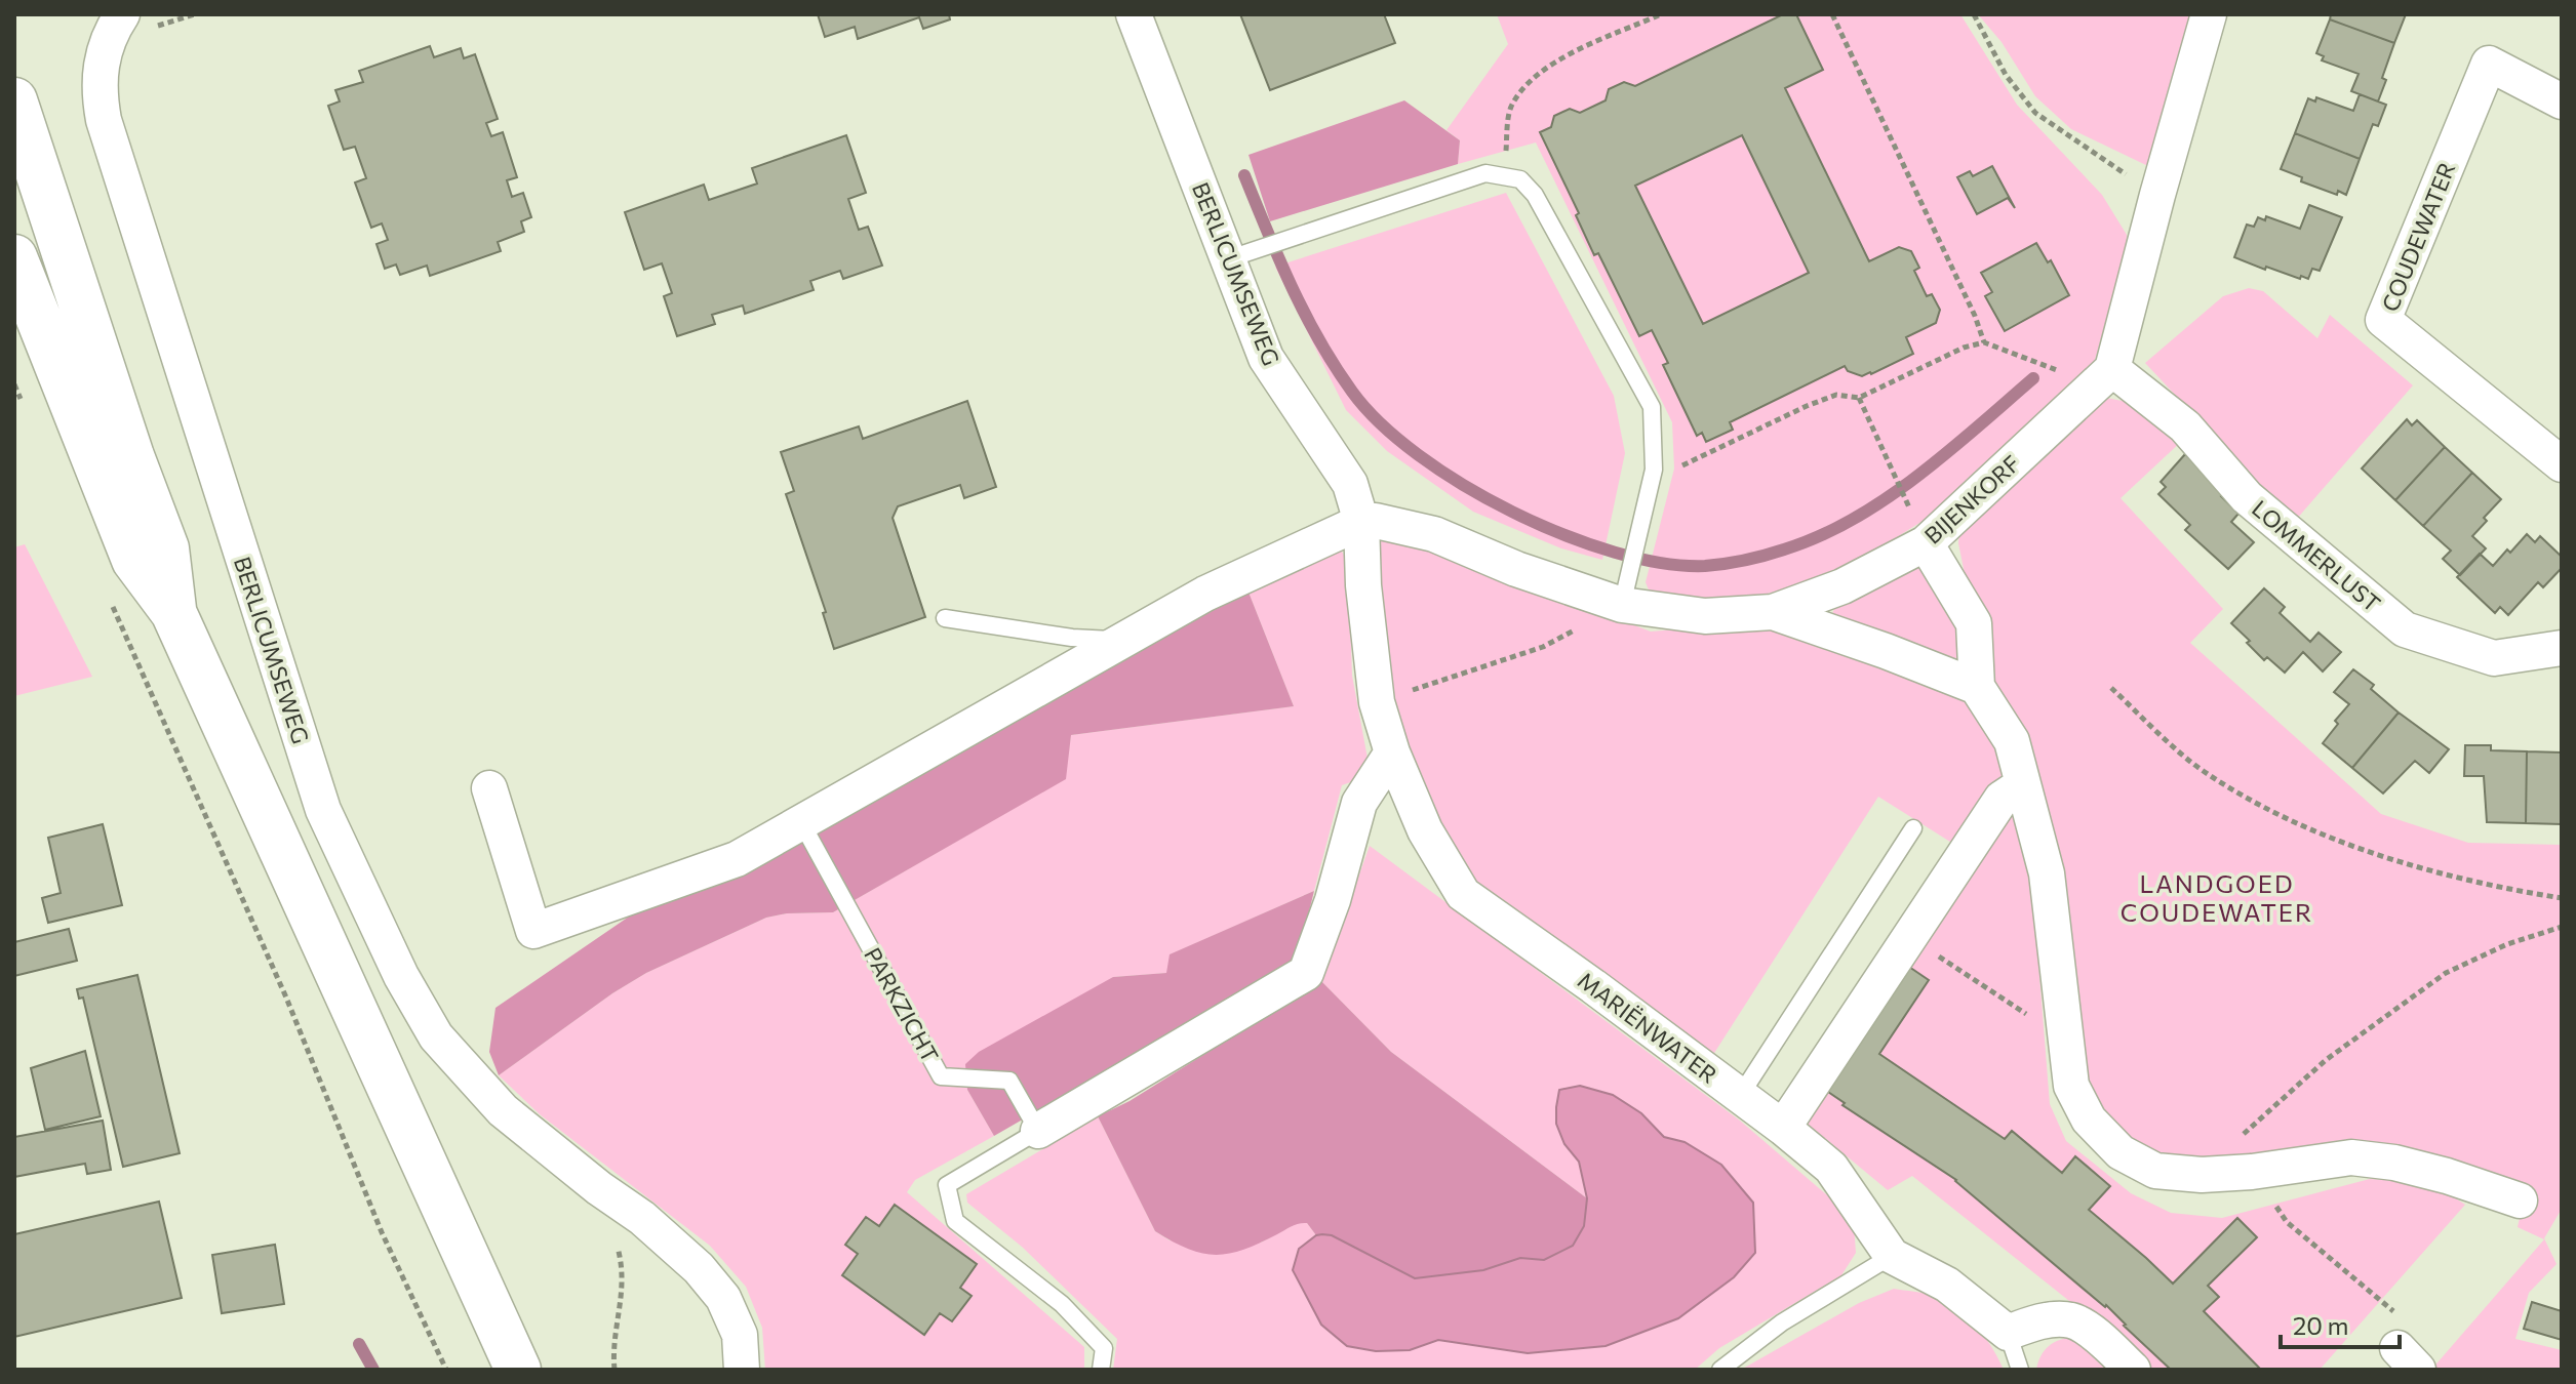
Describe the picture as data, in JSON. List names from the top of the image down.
{
  "streets": {
    "street": [
      "COUDEWATER",
      "BERLICUMSEWEG",
      "BIJENKORF",
      "LOMMERLUST",
      "MARIËNWATER"
    ],
    "lane": ["PARKZICHT"]
  },
  "crossings": [
    ["BERLICUMSEWEG", "BIJENKORF"],
    ["BERLICUMSEWEG", "MARIËNWATER"],
    ["BIJENKORF", "LOMMERLUST"],
    ["BIJENKORF", "MARIËNWATER"]
  ],
  "districts": ["LANDGOED COUDEWATER"],
  "scale_bar": "20 m"
}
